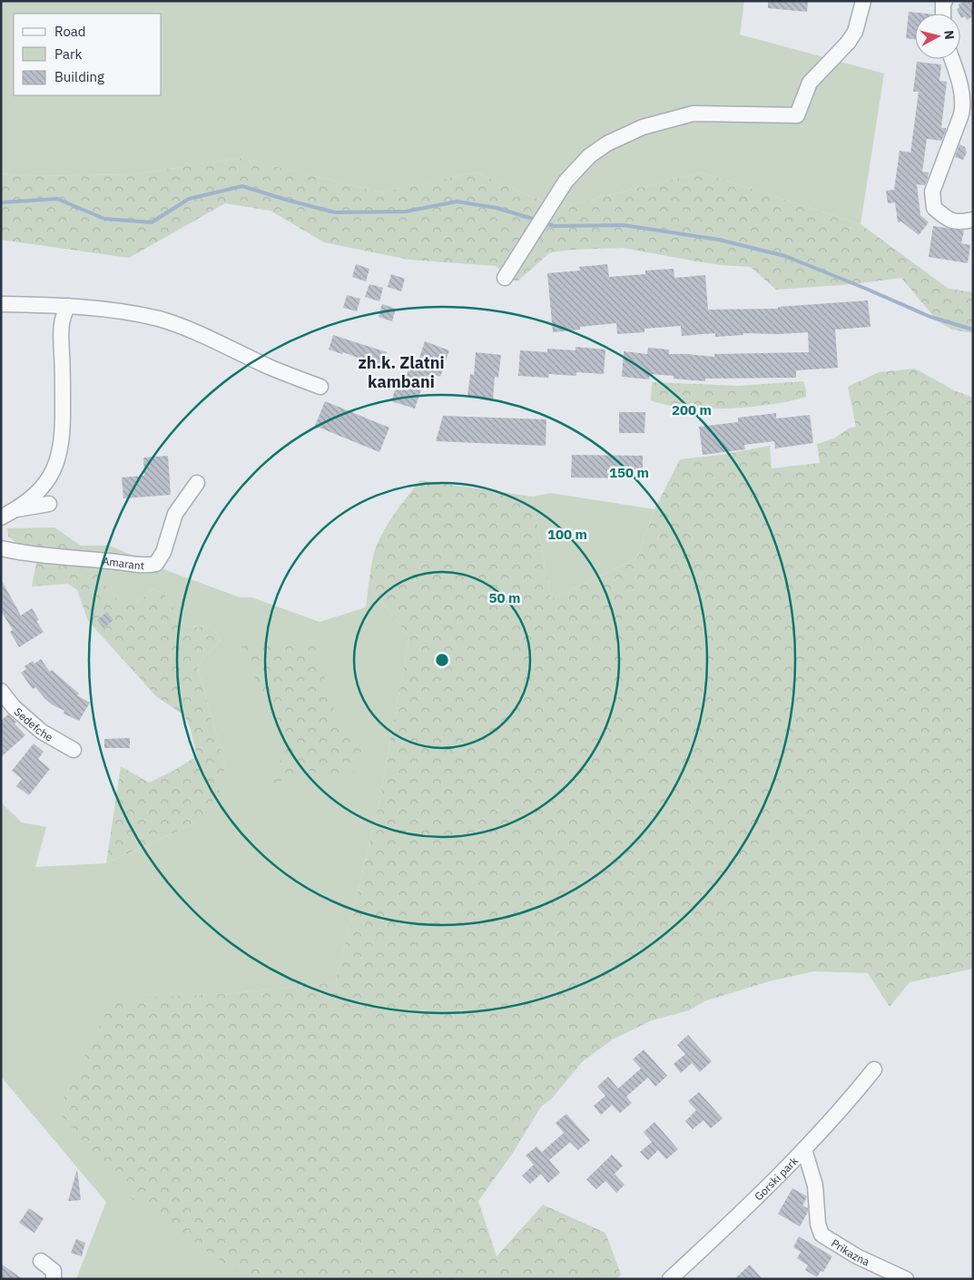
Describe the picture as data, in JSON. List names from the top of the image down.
{
  "streets": {
    "street": [
      "Amarant",
      "Sedefche",
      "Gorski park",
      "Prikazna"
    ]
  },
  "crossings": [
    ["Gorski park", "Prikazna"]
  ],
  "districts": ["zh.k. Zlatni kambani"],
  "legend": ["Road", "Park", "Building"],
  "north": "right",
  "rings": [
    "200 m",
    "150 m",
    "100 m",
    "50 m"
  ]
}
